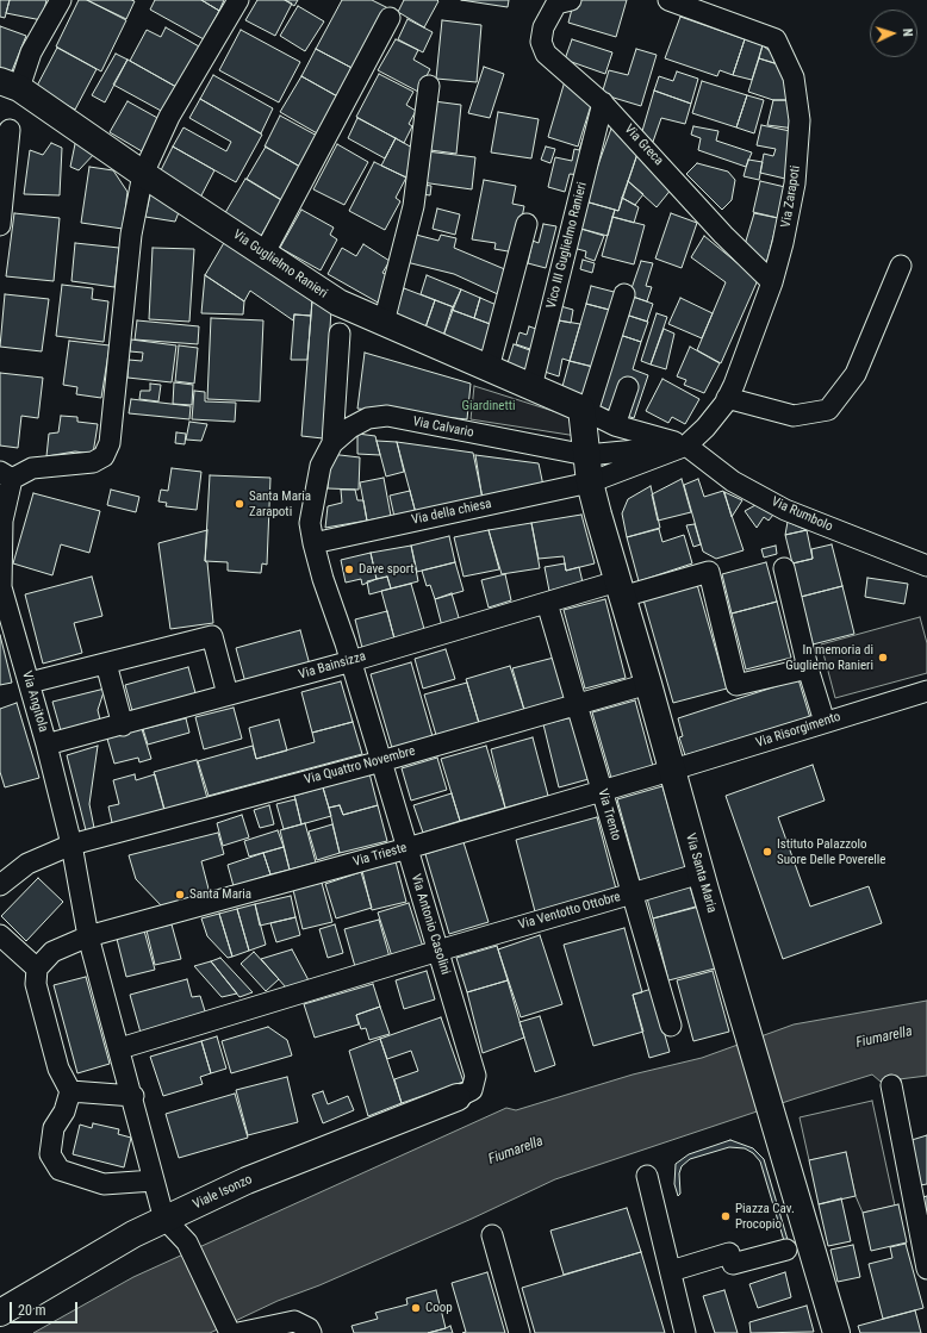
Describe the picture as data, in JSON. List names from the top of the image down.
{
  "streets": {
    "street": [
      "Via Greca",
      "Via Zarapoti",
      "Vico III Guglielmo Ranieri",
      "Via Guglielmo Ranieri",
      "Via Calvario",
      "Via della chiesa",
      "Via Rumbolo",
      "Via Bainsizza",
      "Via Angitola",
      "Via Risorgimento",
      "Via Quattro Novembre",
      "Via Trento",
      "Via Trieste",
      "Via Santa Maria",
      "Via Ventotto Ottobre",
      "Via Antonio Casolini",
      "Viale Isonzo"
    ]
  },
  "crossings": [
    ["Via Greca", "Via Zarapoti"],
    ["Via Greca", "Vico III Guglielmo Ranieri"],
    ["Via Zarapoti", "Via Rumbolo"],
    ["Vico III Guglielmo Ranieri", "Via Guglielmo Ranieri"],
    ["Via Guglielmo Ranieri", "Via Rumbolo"],
    ["Via Guglielmo Ranieri", "Via Santa Maria"],
    ["Via Calvario", "Via della chiesa"],
    ["Via Calvario", "Via Santa Maria"],
    ["Via Calvario", "Via Antonio Casolini"],
    ["Via della chiesa", "Via Santa Maria"],
    ["Via della chiesa", "Via Antonio Casolini"],
    ["Via Rumbolo", "Via Santa Maria"],
    ["Via Bainsizza", "Via Angitola"],
    ["Via Bainsizza", "Via Trento"],
    ["Via Bainsizza", "Via Santa Maria"],
    ["Via Bainsizza", "Via Antonio Casolini"],
    ["Via Angitola", "Via Quattro Novembre"],
    ["Via Angitola", "Via Trieste"],
    ["Via Angitola", "Via Ventotto Ottobre"],
    ["Via Angitola", "Viale Isonzo"],
    ["Via Risorgimento", "Via Trieste"],
    ["Via Risorgimento", "Via Santa Maria"],
    ["Via Quattro Novembre", "Via Trento"],
    ["Via Quattro Novembre", "Via Santa Maria"],
    ["Via Quattro Novembre", "Via Antonio Casolini"],
    ["Via Trento", "Via Trieste"],
    ["Via Trento", "Via Ventotto Ottobre"],
    ["Via Trieste", "Via Santa Maria"],
    ["Via Trieste", "Via Antonio Casolini"],
    ["Via Santa Maria", "Via Ventotto Ottobre"],
    ["Via Ventotto Ottobre", "Via Antonio Casolini"],
    ["Via Antonio Casolini", "Viale Isonzo"]
  ],
  "water": ["Fiumarella"],
  "parks": ["Giardinetti"],
  "places": [
    "Santa Maria Zarapoti",
    "Dave sport",
    "In memoria di Gugliemo Ranieri",
    "Istituto Palazzolo Suore Delle Poverelle",
    "Santa Maria",
    "Piazza Cav. Procopio",
    "Coop"
  ],
  "scale_bar": "20 m",
  "north": "right"
}
